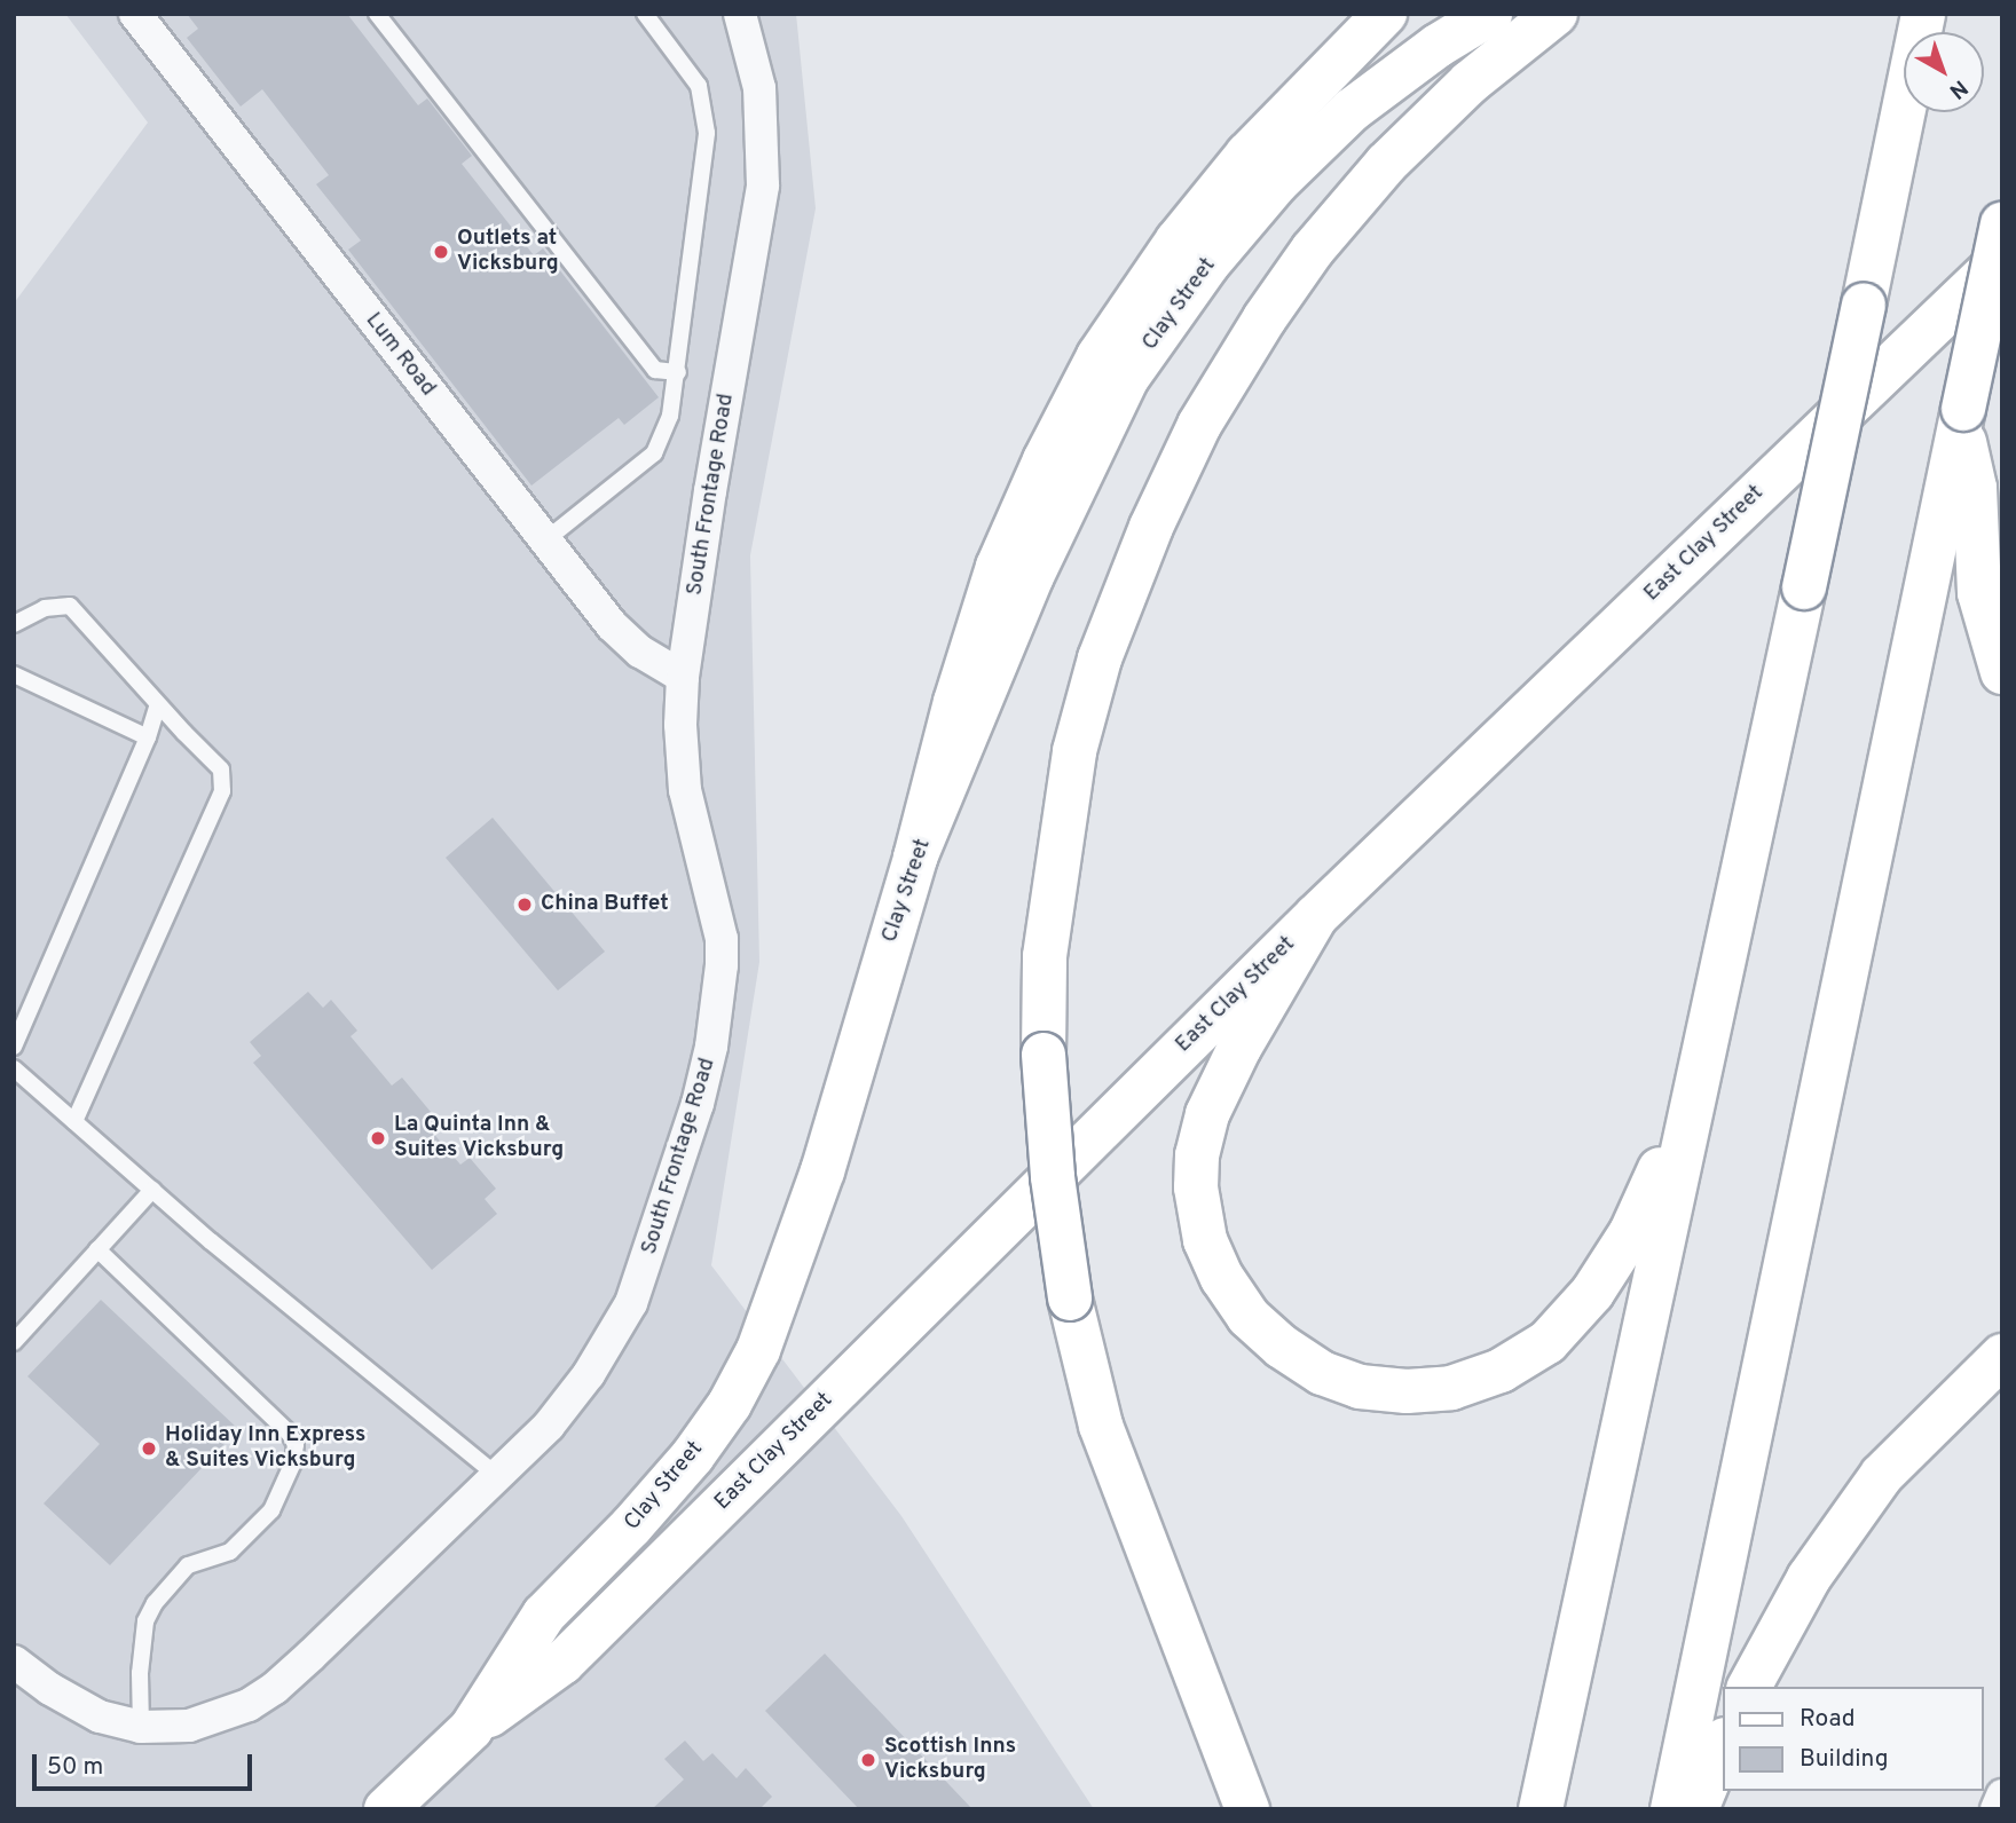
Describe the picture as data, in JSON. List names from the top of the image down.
{
  "streets": {
    "main road": ["Clay Street", "East Clay Street"],
    "street": ["Lum Road", "South Frontage Road"]
  },
  "crossings": [
    ["Clay Street", "East Clay Street"],
    ["Lum Road", "South Frontage Road"]
  ],
  "places": [
    "Outlets at Vicksburg",
    "China Buffet",
    "La Quinta Inn & Suites Vicksburg",
    "Holiday Inn Express & Suites Vicksburg",
    "Scottish Inns Vicksburg"
  ],
  "legend": ["Road", "Building"],
  "scale_bar": "50 m",
  "north": "bottom right"
}
